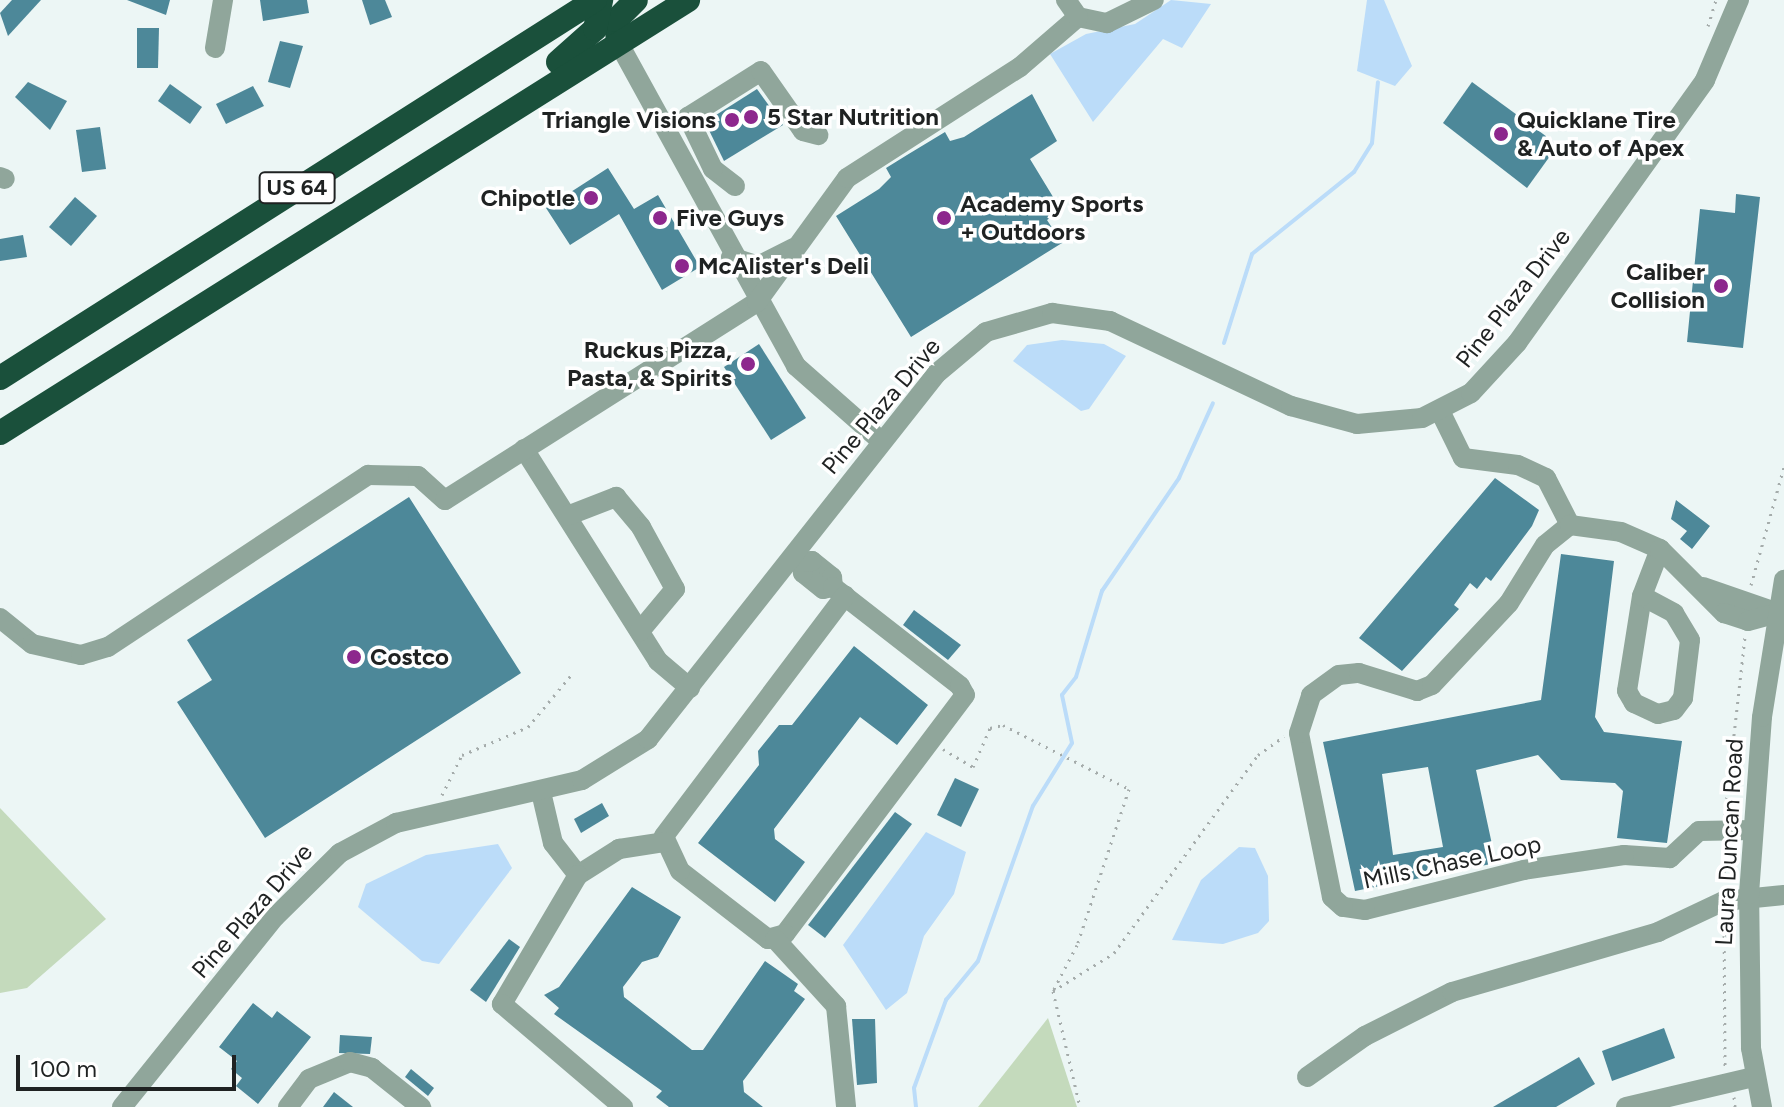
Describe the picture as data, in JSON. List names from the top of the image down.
{
  "streets": {
    "highway": ["US 64"],
    "street": ["Pine Plaza Drive", "Laura Duncan Road", "Mills Chase Loop"]
  },
  "crossings": [
    ["Laura Duncan Road", "Mills Chase Loop"]
  ],
  "places": [
    "5 Star Nutrition",
    "Triangle Visions",
    "Quicklane Tire & Auto of Apex",
    "Chipotle",
    "Five Guys",
    "Academy Sports + Outdoors",
    "McAlister's Deli",
    "Caliber Collision",
    "Ruckus Pizza, Pasta, & Spirits",
    "Costco"
  ],
  "scale_bar": "100 m"
}
